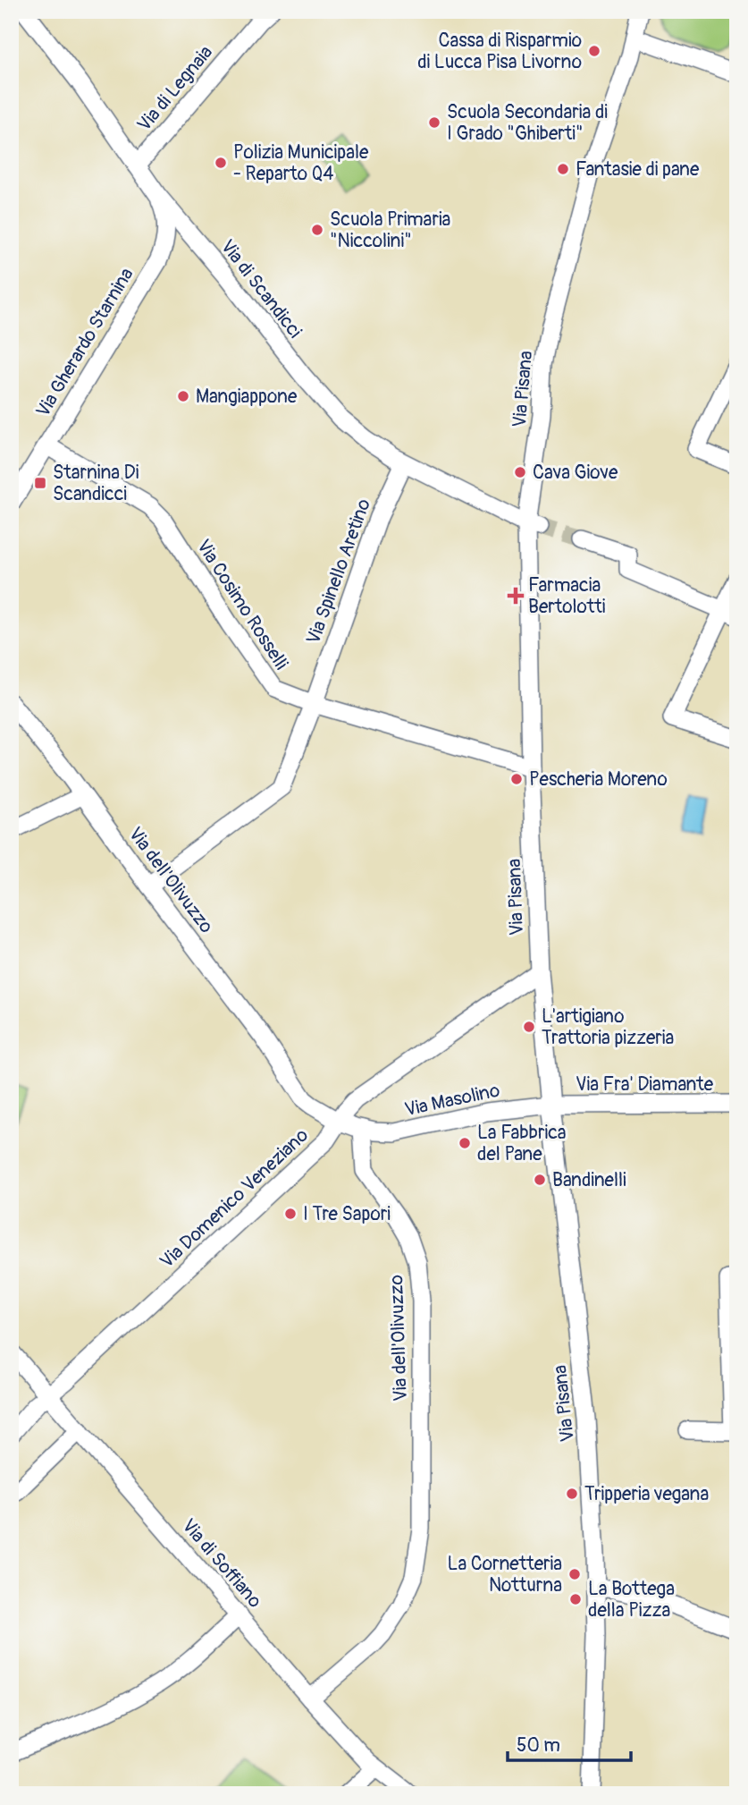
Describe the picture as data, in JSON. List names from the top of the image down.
{
  "streets": {
    "street": [
      "Via di Legnaia",
      "Via di Scandicci",
      "Via Gherardo Starnina",
      "Via Pisana",
      "Via Spinello Aretino",
      "Via Cosimo Rosselli",
      "Via dell'Olivuzzo",
      "Via Fra' Diamante",
      "Via Masolino",
      "Via Domenico Veneziano",
      "Via di Soffiano"
    ]
  },
  "crossings": [
    ["Via di Legnaia", "Via di Scandicci"],
    ["Via di Scandicci", "Via Gherardo Starnina"],
    ["Via di Scandicci", "Via Pisana"],
    ["Via di Scandicci", "Via Spinello Aretino"],
    ["Via Gherardo Starnina", "Via Cosimo Rosselli"],
    ["Via Pisana", "Via Cosimo Rosselli"],
    ["Via Pisana", "Via Fra' Diamante"],
    ["Via Pisana", "Via Masolino"],
    ["Via Pisana", "Via Domenico Veneziano"],
    ["Via Spinello Aretino", "Via Cosimo Rosselli"],
    ["Via Spinello Aretino", "Via dell'Olivuzzo"],
    ["Via dell'Olivuzzo", "Via Masolino"],
    ["Via dell'Olivuzzo", "Via Domenico Veneziano"],
    ["Via dell'Olivuzzo", "Via di Soffiano"],
    ["Via Fra' Diamante", "Via Masolino"],
    ["Via Domenico Veneziano", "Via di Soffiano"]
  ],
  "places": {
    "other": [
      "Cassa di Risparmio di Lucca Pisa Livorno",
      "Scuola Secondaria di I Grado \"Ghiberti\"",
      "Polizia Municipale - Reparto Q4",
      "Fantasie di pane",
      "Scuola Primaria \"Niccolini\"",
      "Mangiappone",
      "Cava Giove",
      "Pescheria Moreno",
      "L'artigiano Trattoria pizzeria",
      "La Fabbrica del Pane",
      "Bandinelli",
      "I Tre Sapori",
      "Tripperia vegana",
      "La Cornetteria Notturna",
      "La Bottega della Pizza"
    ],
    "transit": ["Starnina Di Scandicci"],
    "health": ["Farmacia Bertolotti"]
  },
  "scale_bar": "50 m"
}
